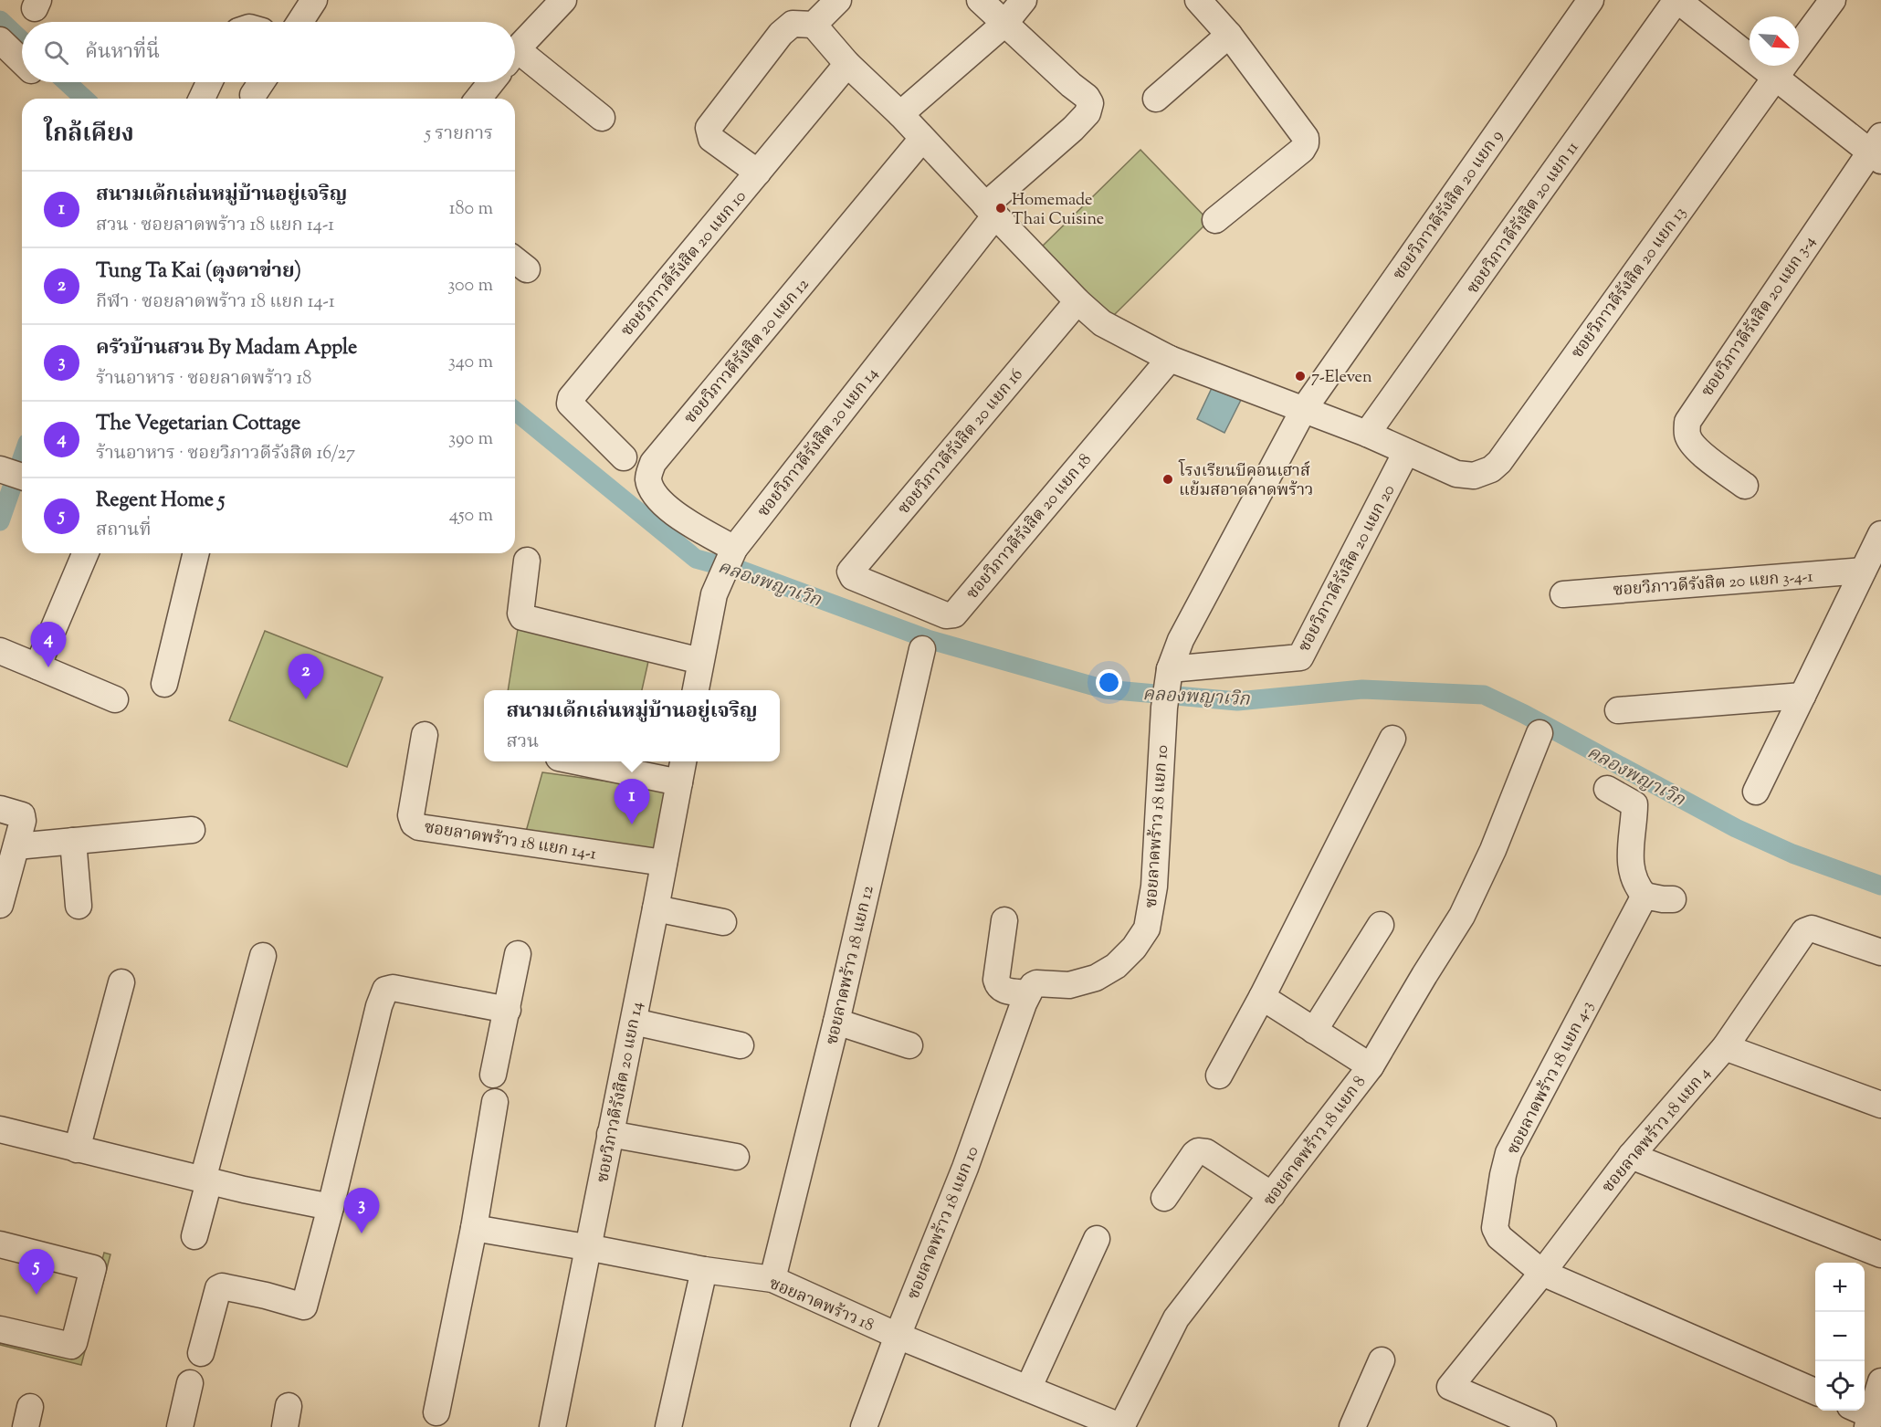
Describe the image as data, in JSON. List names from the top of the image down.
{
  "streets": {
    "street": [
      "ซอยวิภาวดีรังสิต 20 แยก 9",
      "ซอยวิภาวดีรังสิต 20 แยก 11",
      "ซอยวิภาวดีรังสิต 20 แยก 10",
      "ซอยวิภาวดีรังสิต 20 แยก 13",
      "ซอยวิภาวดีรังสิต 20 แยก 3-4",
      "ซอยวิภาวดีรังสิต 20 แยก 12",
      "ซอยวิภาวดีรังสิต 20 แยก 16",
      "ซอยวิภาวดีรังสิต 20 แยก 14",
      "ซอยวิภาวดีรังสิต 20 แยก 18",
      "ซอยวิภาวดีรังสิต 20 แยก 20",
      "ซอยวิภาวดีรังสิต 20 แยก 3-4-1",
      "ซอยลาดพร้าว 18 แยก 10",
      "ซอยลาดพร้าว 18 แยก 14-1",
      "ซอยลาดพร้าว 18 แยก 12",
      "ซอยลาดพร้าว 18 แยก 4-3",
      "ซอยลาดพร้าว 18 แยก 4",
      "ซอยลาดพร้าว 18 แยก 8",
      "ซอยลาดพร้าว 18"
    ]
  },
  "crossings": [
    ["ซอยวิภาวดีรังสิต 20 แยก 9", "ซอยลาดพร้าว 18 แยก 10"],
    ["ซอยวิภาวดีรังสิต 20 แยก 13", "ซอยวิภาวดีรังสิต 20 แยก 20"],
    ["ซอยวิภาวดีรังสิต 20 แยก 12", "ซอยวิภาวดีรังสิต 20 แยก 14"],
    ["ซอยวิภาวดีรังสิต 20 แยก 16", "ซอยวิภาวดีรังสิต 20 แยก 18"],
    ["ซอยวิภาวดีรังสิต 20 แยก 14", "ซอยลาดพร้าว 18 แยก 14-1"],
    ["ซอยวิภาวดีรังสิต 20 แยก 14", "ซอยลาดพร้าว 18"],
    ["ซอยวิภาวดีรังสิต 20 แยก 20", "ซอยลาดพร้าว 18 แยก 10"],
    ["ซอยลาดพร้าว 18 แยก 10", "ซอยลาดพร้าว 18"],
    ["ซอยลาดพร้าว 18 แยก 12", "ซอยลาดพร้าว 18"],
    ["ซอยลาดพร้าว 18 แยก 4-3", "ซอยลาดพร้าว 18 แยก 4"],
    ["ซอยลาดพร้าว 18 แยก 8", "ซอยลาดพร้าว 18"]
  ],
  "water": ["คลองพญาเวิก"],
  "places": ["Homemade Thai Cuisine", "7-Eleven", "โรงเรียนบีคอนเฮาส์ แย้มสอาดลาดพร้าว"],
  "north": "bottom right",
  "page": {
    "search": "ค้นหาที่นี่",
    "heading": ["ใกล้เคียง", "5 รายการ"],
    "list": [
      {
        "mark": "1",
        "name": "สนามเด้กเล่นหมู่บ้านอยู่เจริญ",
        "note": "สวน · ซอยลาดพร้าว 18 แยก 14-1",
        "value": "180 m"
      },
      {
        "mark": "2",
        "name": "Tung Ta Kai (ตุงตาข่าย)",
        "note": "กีฬา · ซอยลาดพร้าว 18 แยก 14-1",
        "value": "300 m"
      },
      {
        "mark": "3",
        "name": "ครัวบ้านสวน By Madam Apple",
        "note": "ร้านอาหาร · ซอยลาดพร้าว 18",
        "value": "340 m"
      },
      {
        "mark": "4",
        "name": "The Vegetarian Cottage",
        "note": "ร้านอาหาร · ซอยวิภาวดีรังสิต 16/27",
        "value": "390 m"
      },
      {
        "mark": "5",
        "name": "Regent Home 5",
        "note": "สถานที่",
        "value": "450 m"
      }
    ],
    "pins": [
      "4",
      "2",
      "1",
      "3",
      "5"
    ],
    "popup": ["สนามเด้กเล่นหมู่บ้านอยู่เจริญ", "สวน"],
    "map_buttons": ["+", "−"]
  }
}
